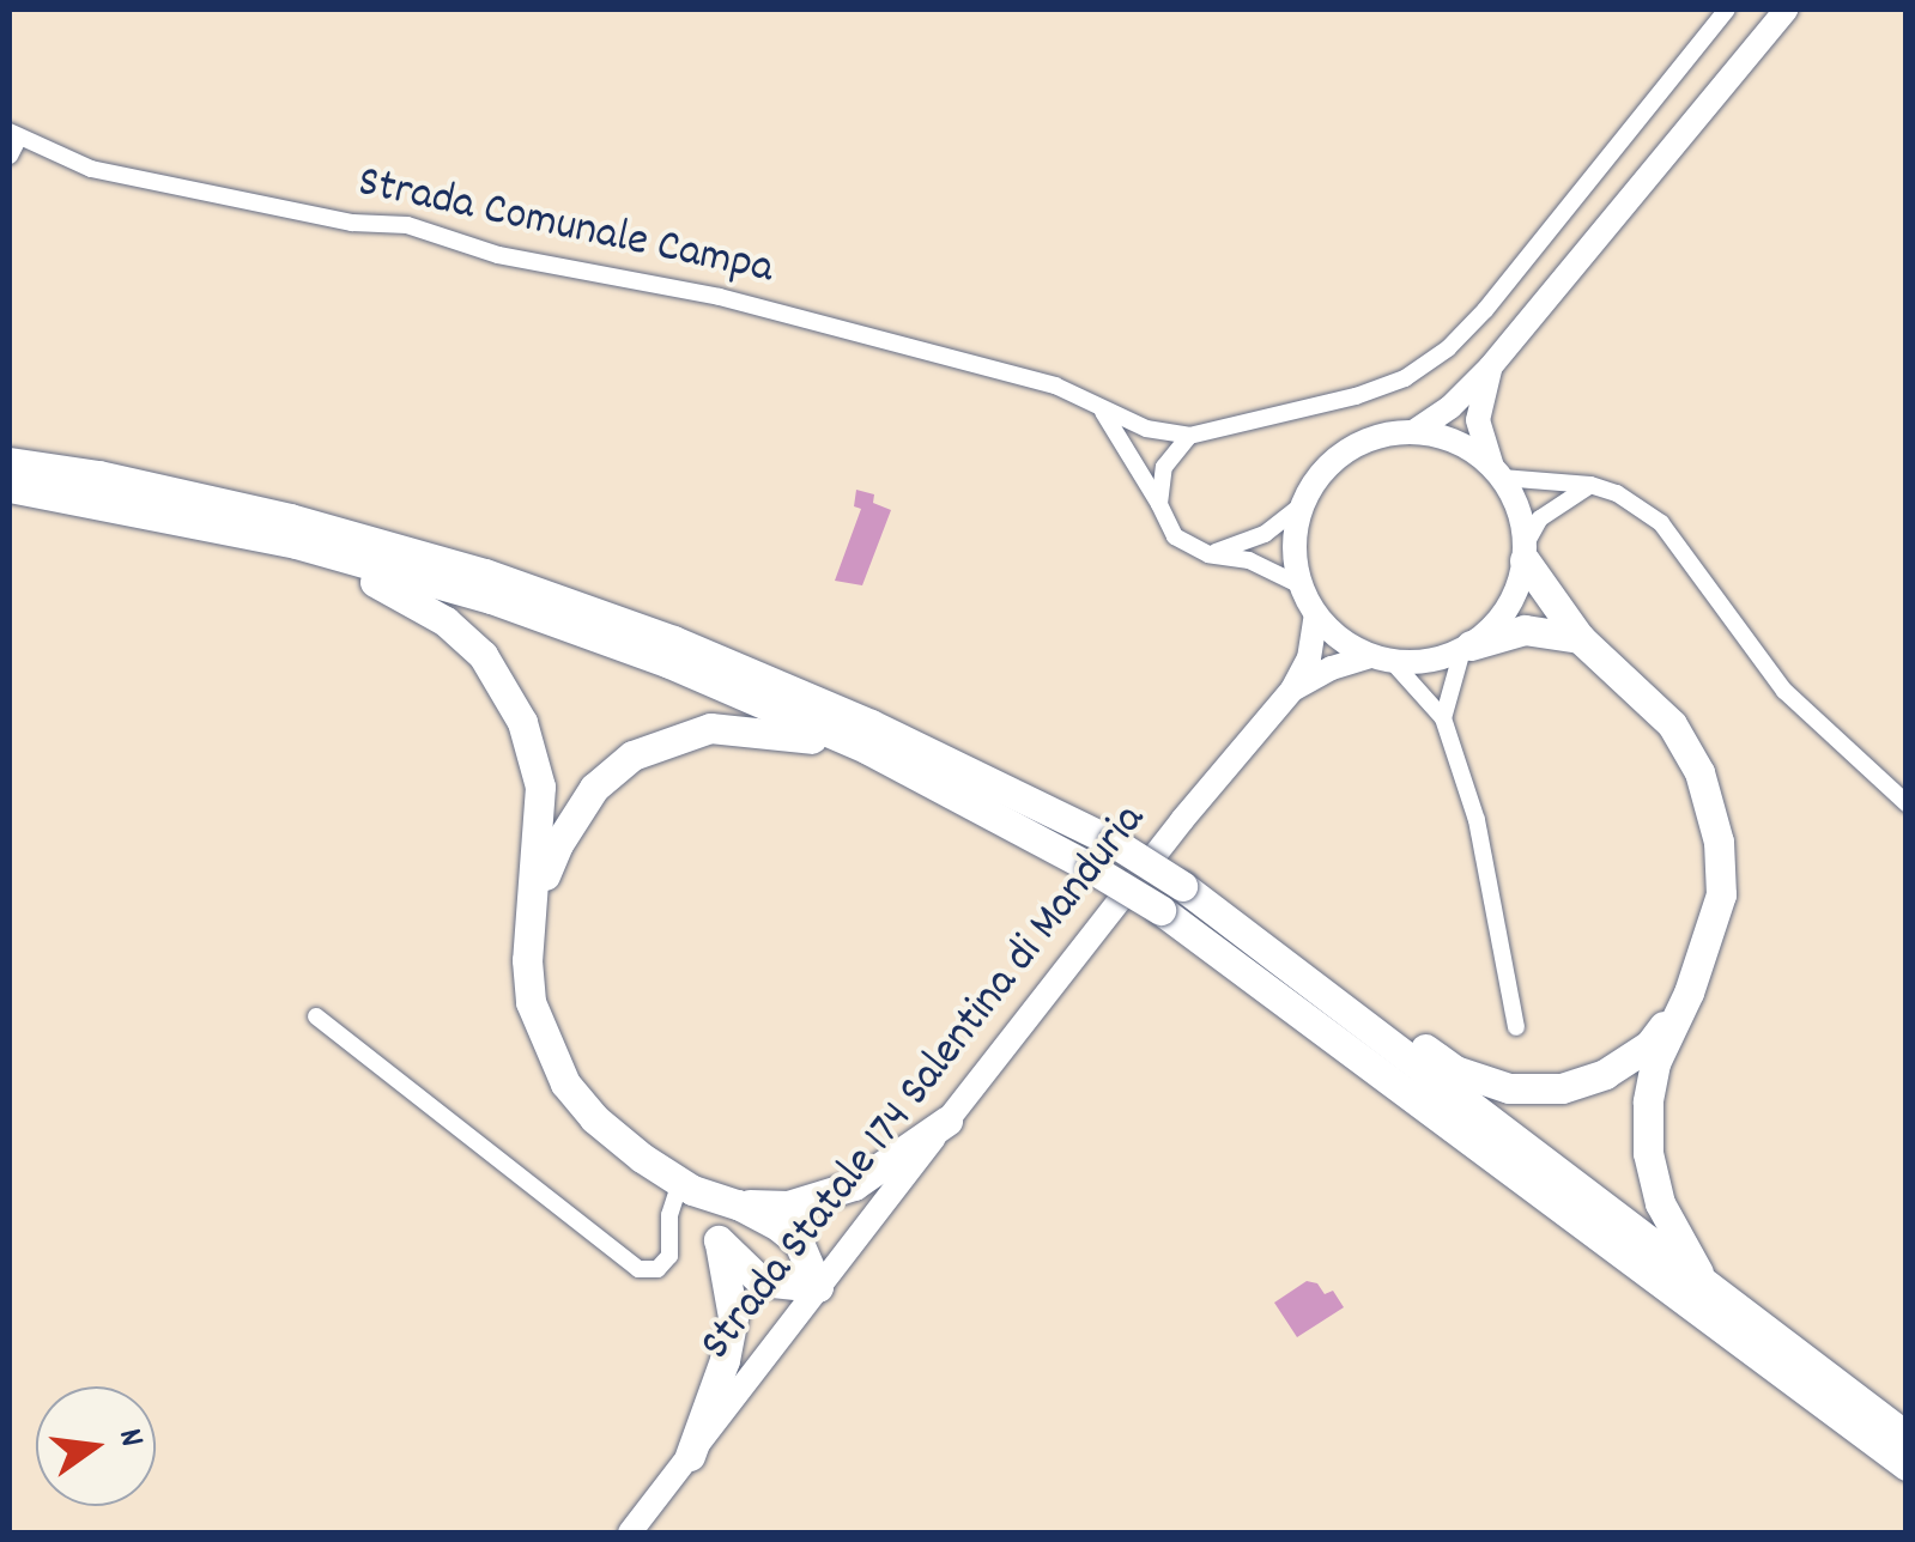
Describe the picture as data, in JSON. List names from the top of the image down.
{
  "streets": {
    "main road": ["Strada Statale 174 Salentina di Manduria"],
    "street": ["Strada Comunale Campa"]
  },
  "north": "right"
}
